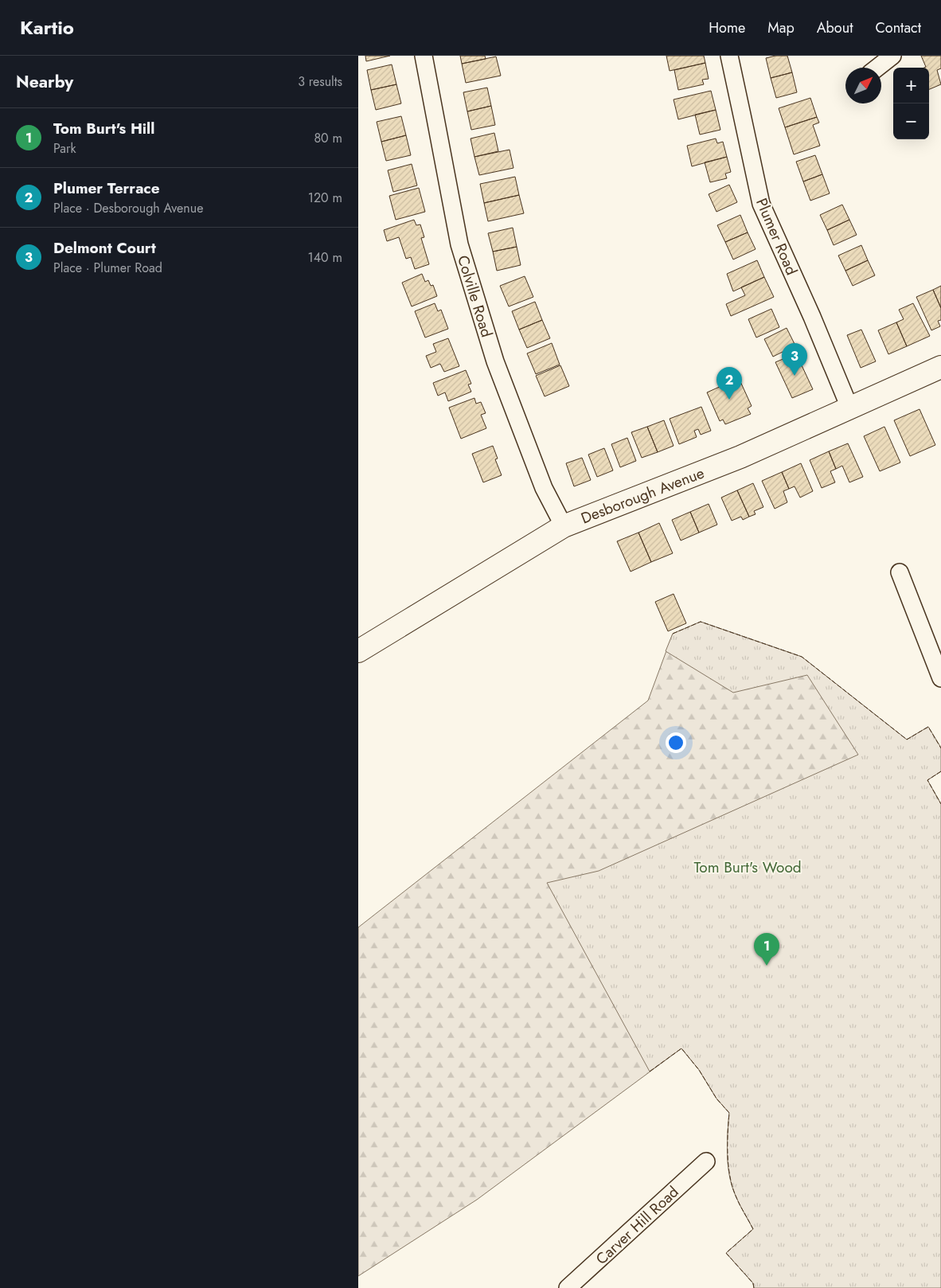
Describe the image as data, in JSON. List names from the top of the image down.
{
  "streets": {
    "street": [
      "Plumer Road",
      "Colville Road",
      "Desborough Avenue",
      "Carver Hill Road"
    ]
  },
  "crossings": [
    ["Plumer Road", "Desborough Avenue"],
    ["Colville Road", "Desborough Avenue"]
  ],
  "parks": ["Tom Burt's Wood"],
  "north": "top right",
  "page": {
    "header": "Kartio",
    "nav": [
      "Home",
      "Map",
      "About",
      "Contact"
    ],
    "heading": ["Nearby", "3 results"],
    "map_buttons": ["+", "−"],
    "list": [
      {
        "mark": "1",
        "name": "Tom Burt's Hill",
        "note": "Park",
        "value": "80 m"
      },
      {
        "mark": "2",
        "name": "Plumer Terrace",
        "note": "Place · Desborough Avenue",
        "value": "120 m"
      },
      {
        "mark": "3",
        "name": "Delmont Court",
        "note": "Place · Plumer Road",
        "value": "140 m"
      }
    ],
    "pins": ["3", "2", "1"]
  }
}
